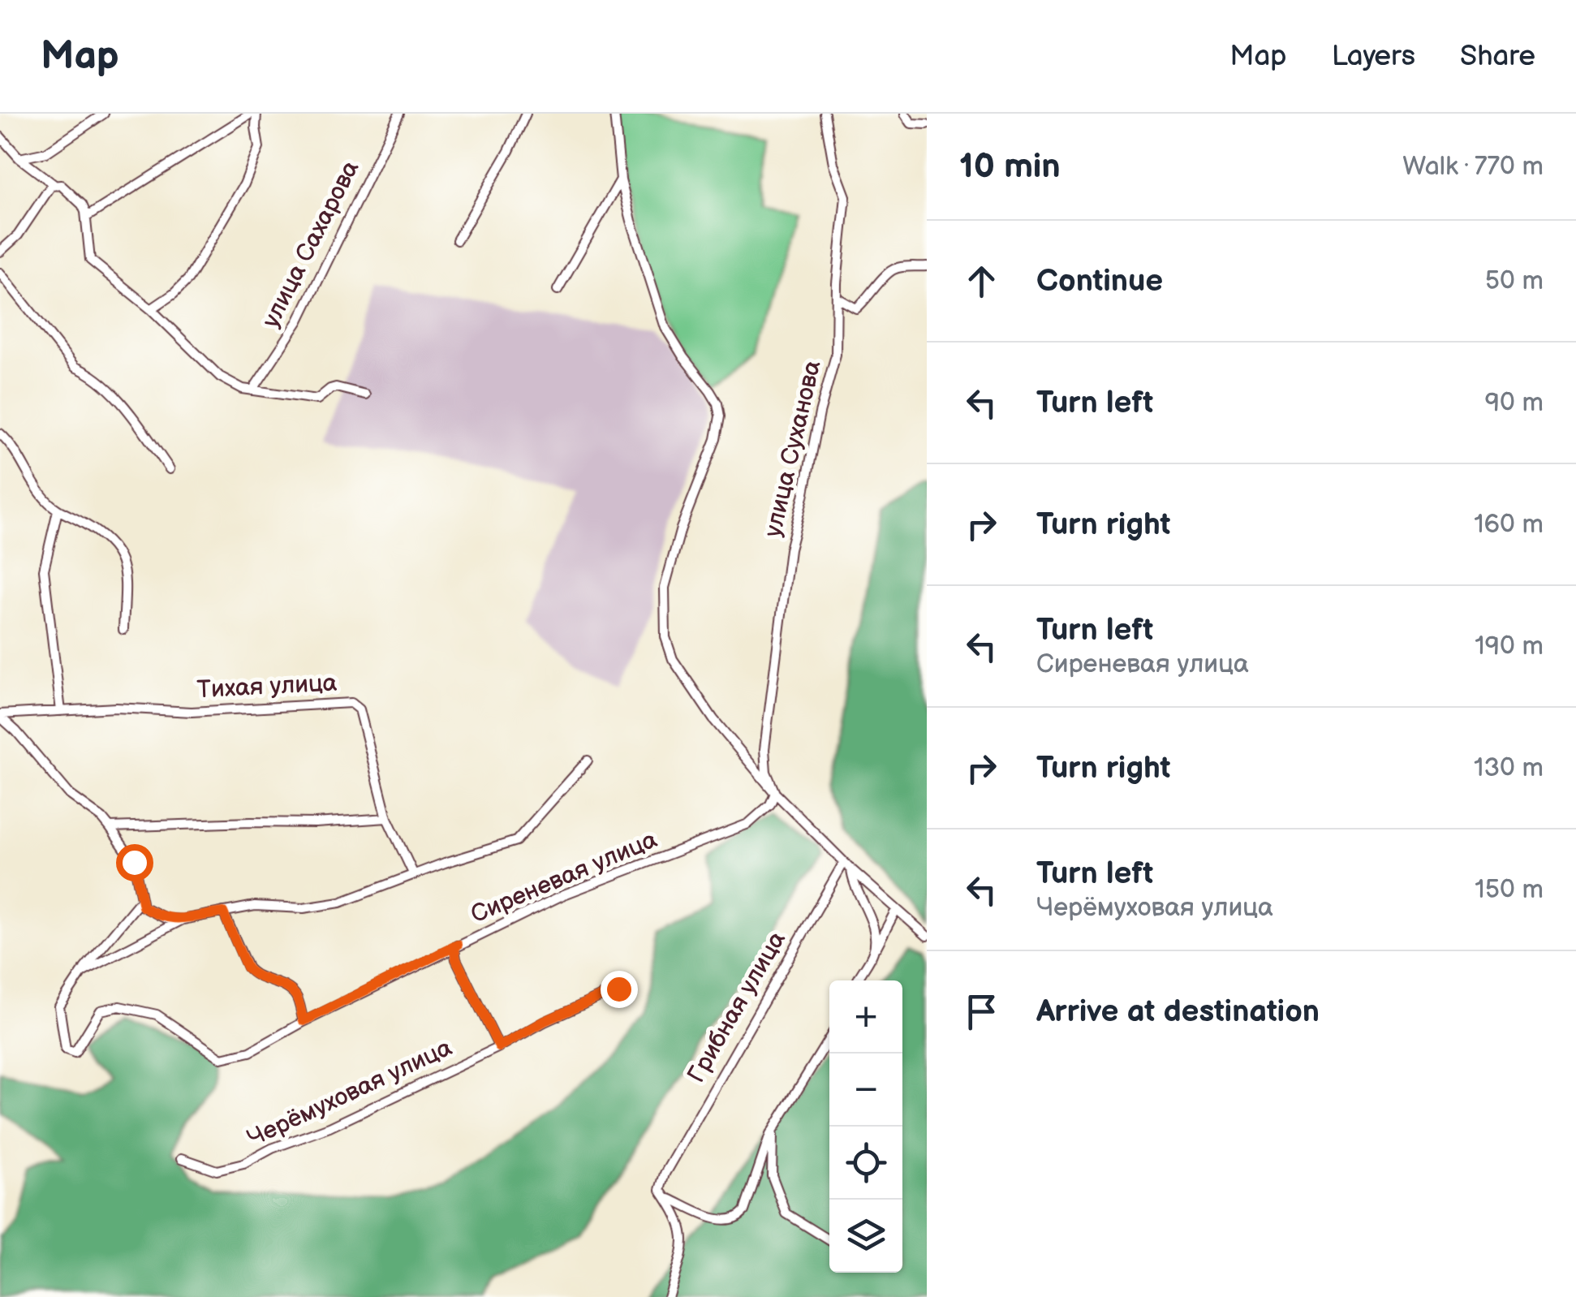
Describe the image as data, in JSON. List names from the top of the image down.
{
  "streets": {
    "street": [
      "улица Сахарова",
      "улица Суханова",
      "Тихая улица",
      "Сиреневая улица",
      "Грибная улица",
      "Черёмуховая улица"
    ]
  },
  "crossings": [
    ["улица Суханова", "Сиреневая улица"]
  ],
  "page": {
    "header": "Map",
    "nav": ["Map", "Layers", "Share"],
    "heading": ["10 min", "Walk · 770 m"],
    "list": [
      ["Continue", "50 m"],
      ["Turn left", "90 m"],
      ["Turn right", "160 m"],
      ["Turn left", "Сиреневая улица", "190 m"],
      ["Turn right", "130 m"],
      ["Turn left", "Черёмуховая улица", "150 m"],
      "Arrive at destination"
    ],
    "map_buttons": ["+", "−"]
  }
}
